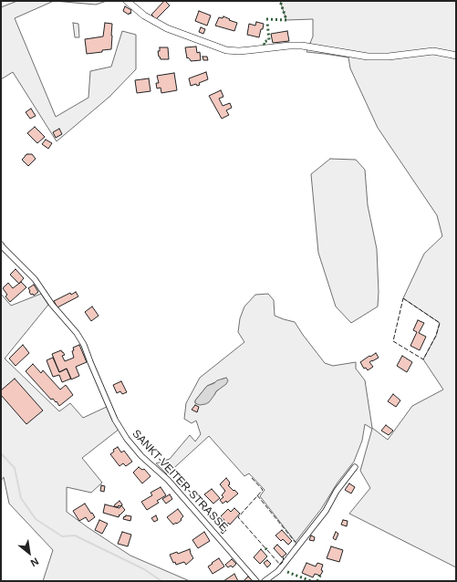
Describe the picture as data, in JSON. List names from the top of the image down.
{
  "streets": {
    "street": ["SANKT-VEITER-STRASSE"]
  },
  "north": "bottom right"
}
